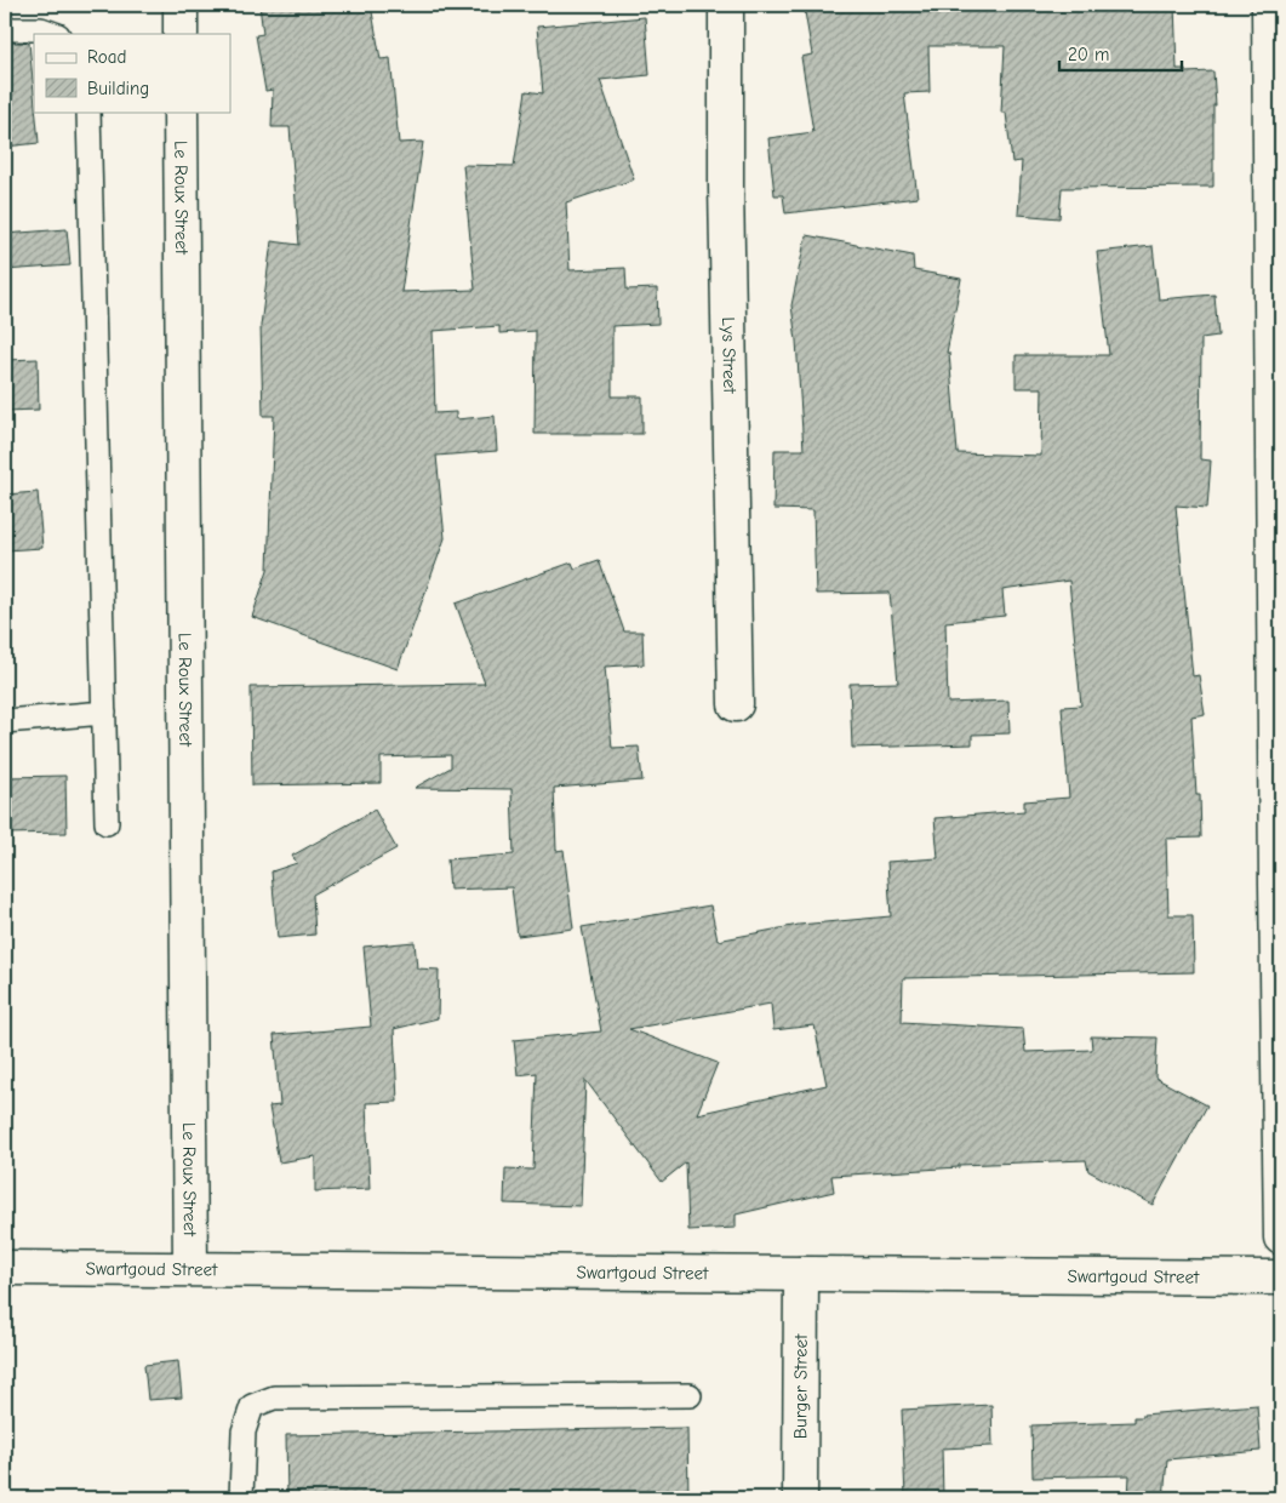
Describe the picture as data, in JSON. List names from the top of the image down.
{
  "streets": {
    "street": [
      "Le Roux Street",
      "Lys Street",
      "Swartgoud Street",
      "Burger Street"
    ]
  },
  "crossings": [
    ["Le Roux Street", "Swartgoud Street"],
    ["Swartgoud Street", "Burger Street"]
  ],
  "legend": ["Road", "Building"],
  "scale_bar": "20 m"
}
